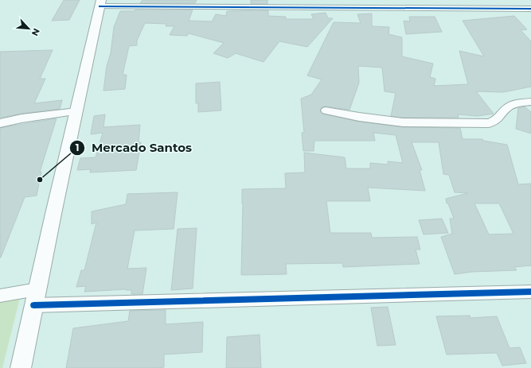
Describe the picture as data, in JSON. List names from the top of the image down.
{
  "places": ["Mercado Santos"],
  "north": "bottom right"
}
